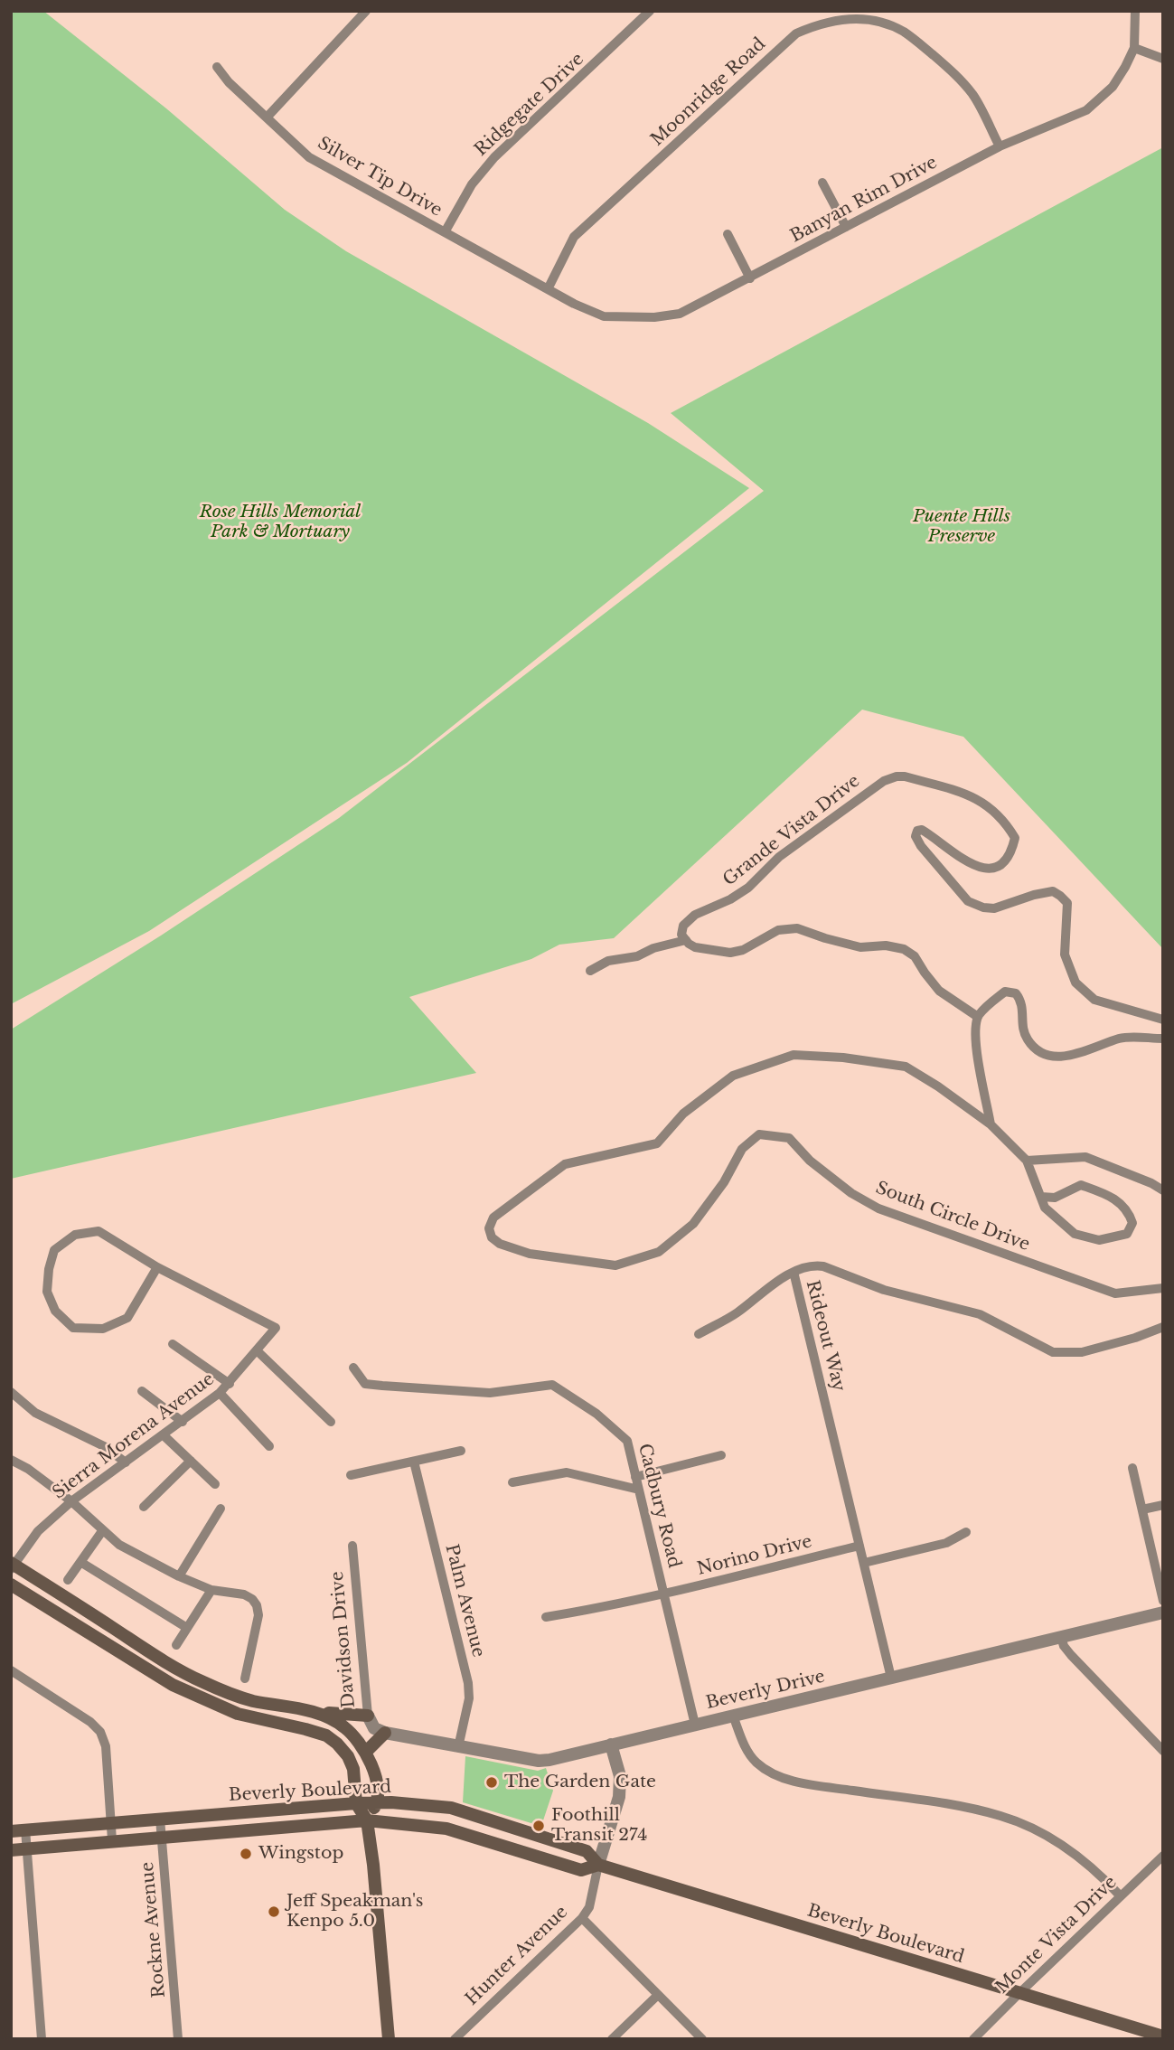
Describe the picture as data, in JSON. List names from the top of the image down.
{
  "streets": {
    "main road": ["Beverly Boulevard"],
    "street": [
      "Moonridge Road",
      "Ridgegate Drive",
      "Silver Tip Drive",
      "Banyan Rim Drive",
      "Grande Vista Drive",
      "South Circle Drive",
      "Rideout Way",
      "Sierra Morena Avenue",
      "Cadbury Road",
      "Norino Drive",
      "Palm Avenue",
      "Davidson Drive",
      "Beverly Drive",
      "Rockne Avenue",
      "Monte Vista Drive",
      "Hunter Avenue"
    ]
  },
  "crossings": [
    ["Moonridge Road", "Silver Tip Drive"],
    ["Moonridge Road", "Banyan Rim Drive"],
    ["Ridgegate Drive", "Silver Tip Drive"],
    ["Silver Tip Drive", "Banyan Rim Drive"],
    ["Rideout Way", "Norino Drive"],
    ["Rideout Way", "Beverly Drive"],
    ["Cadbury Road", "Norino Drive"],
    ["Cadbury Road", "Beverly Drive"],
    ["Palm Avenue", "Beverly Drive"],
    ["Davidson Drive", "Beverly Drive"],
    ["Beverly Drive", "Hunter Avenue"],
    ["Beverly Boulevard", "Rockne Avenue"],
    ["Beverly Boulevard", "Monte Vista Drive"],
    ["Beverly Boulevard", "Hunter Avenue"]
  ],
  "parks": ["Rose Hills Memorial Park & Mortuary", "Puente Hills Preserve"],
  "places": [
    "The Garden Gate",
    "Foothill Transit 274",
    "Wingstop",
    "Jeff Speakman's Kenpo 5.0"
  ]
}
